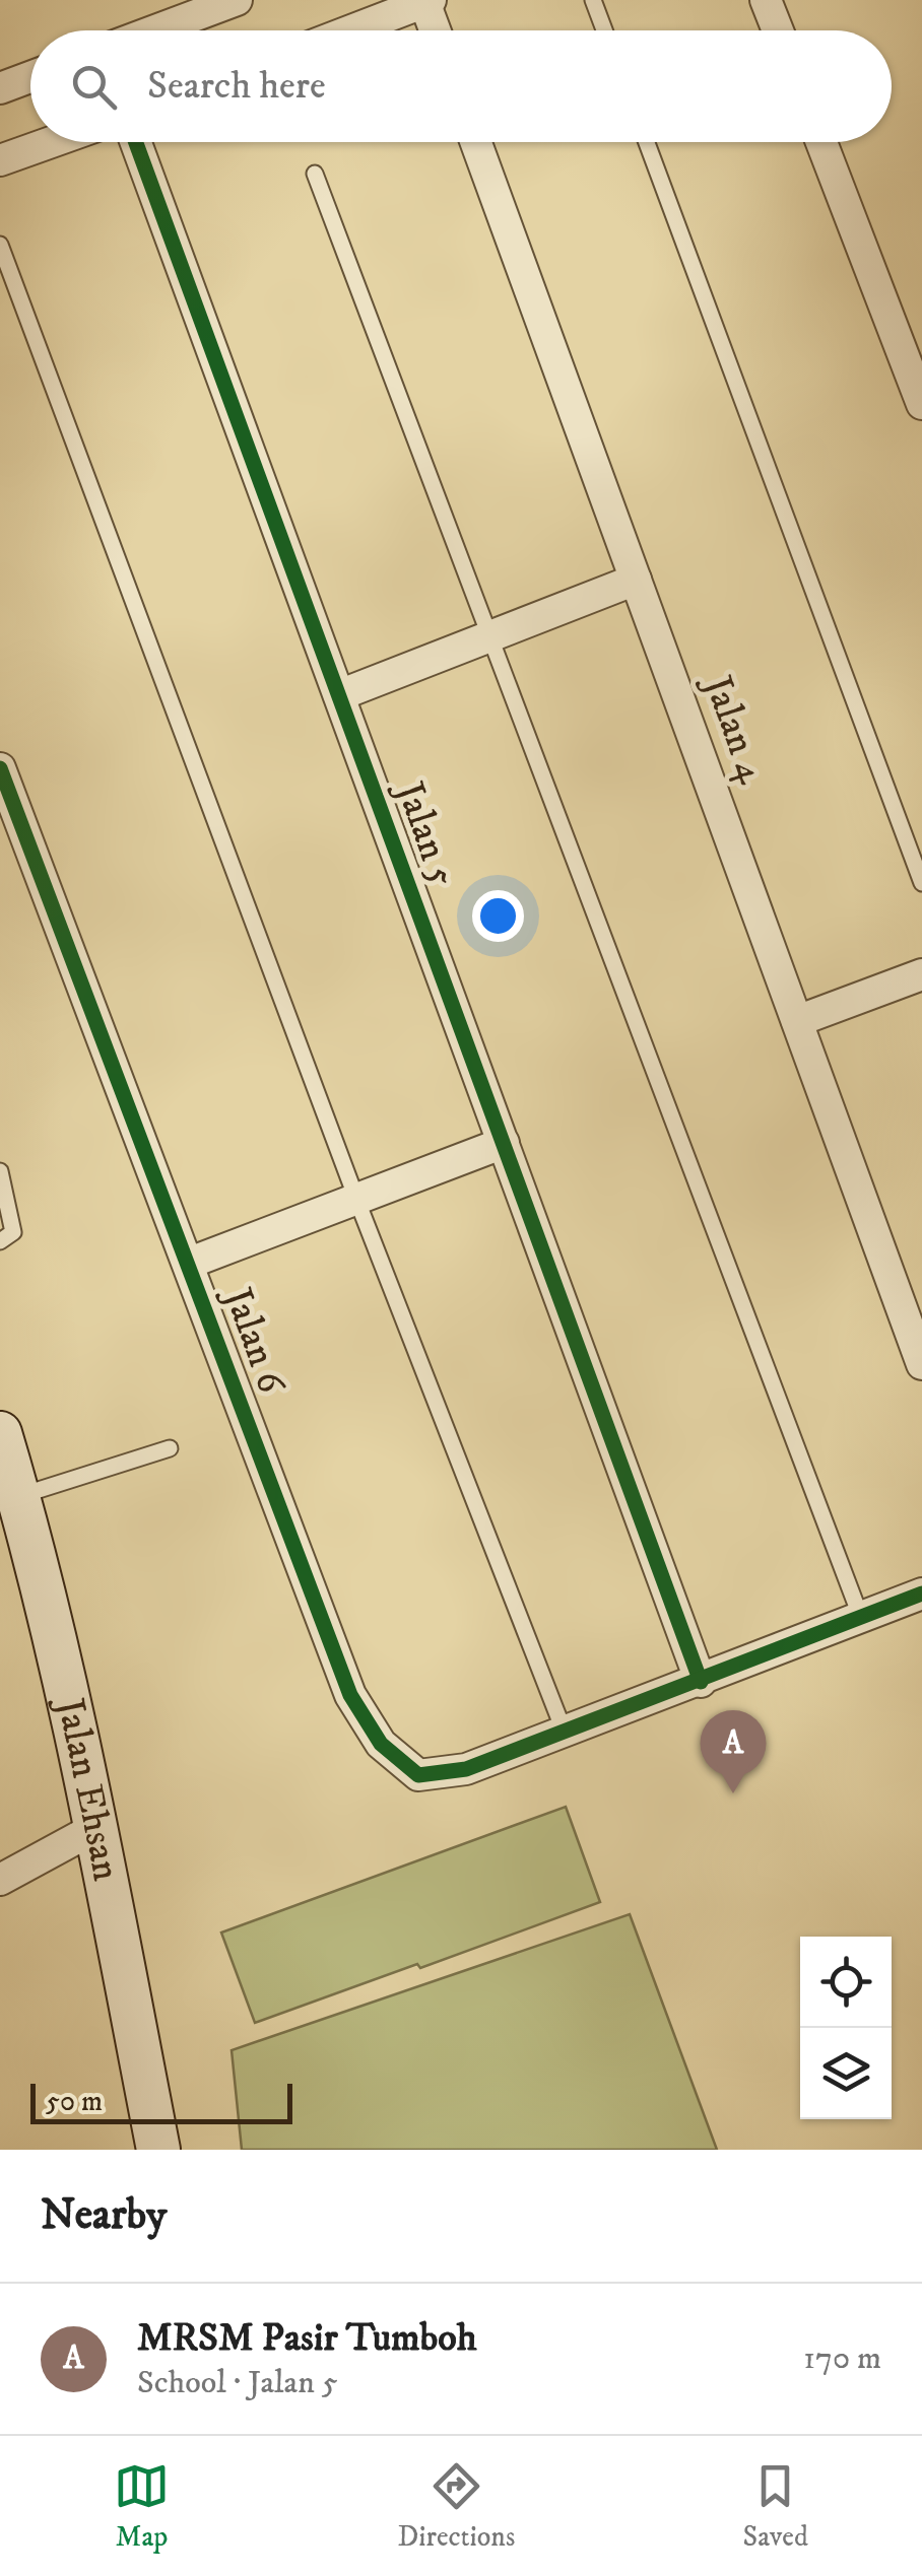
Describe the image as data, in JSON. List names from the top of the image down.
{
  "streets": {
    "main road": ["Jalan Ehsan"],
    "street": ["Jalan 4", "Jalan 5", "Jalan 6"]
  },
  "crossings": [
    ["Jalan 5", "Jalan 6"]
  ],
  "scale_bar": "50 m",
  "page": {
    "search": "Search here",
    "pins": "A",
    "scale": "50 m",
    "heading": "Nearby",
    "list": [
      {
        "mark": "A",
        "name": "MRSM Pasir Tumboh",
        "note": "School · Jalan 5",
        "value": "170 m"
      }
    ],
    "nav": ["Map", "Directions", "Saved"]
  }
}
